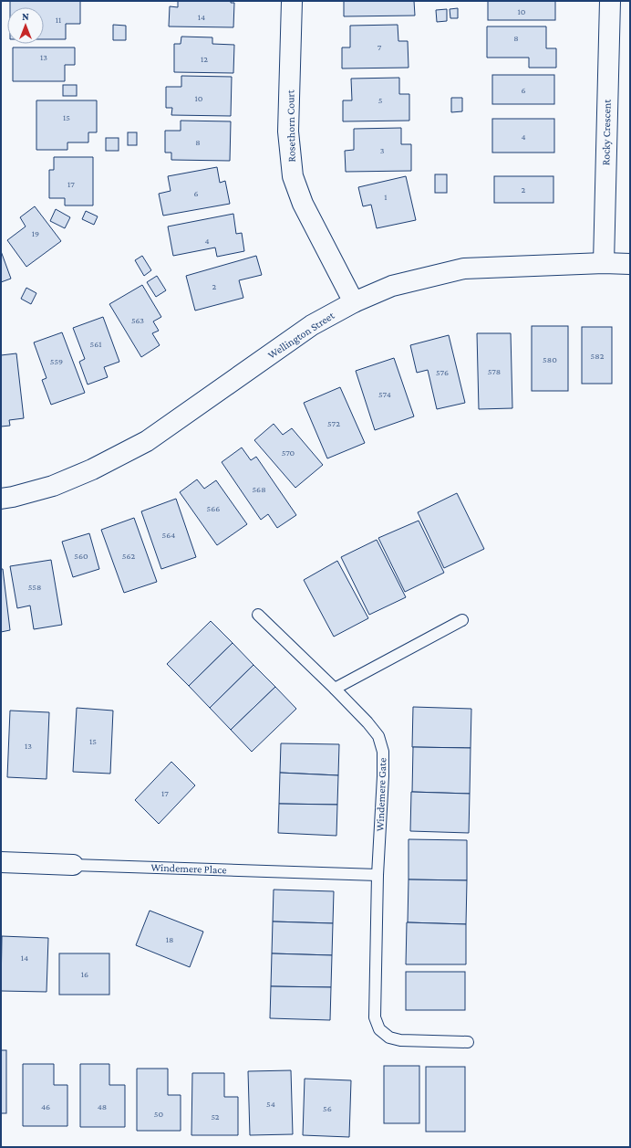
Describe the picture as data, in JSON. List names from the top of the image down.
{
  "streets": {
    "street": [
      "Rosethorn Court",
      "Rocky Crescent",
      "Wellington Street",
      "Windemere Place"
    ],
    "lane": ["Windemere Gate"]
  },
  "crossings": [
    ["Rosethorn Court", "Wellington Street"],
    ["Rocky Crescent", "Wellington Street"],
    ["Windemere Gate", "Windemere Place"]
  ],
  "house_numbers": [
    "10",
    "14",
    "11",
    "8",
    "7",
    "13",
    "12",
    "6",
    "10",
    "5",
    "15",
    "4",
    "8",
    "3",
    "17",
    "2",
    "6",
    "1",
    "19",
    "4",
    "2",
    "563",
    "561",
    "582",
    "580",
    "559",
    "578",
    "576",
    "574",
    "572",
    "570",
    "568",
    "566",
    "564",
    "560",
    "562",
    "558",
    "15",
    "13",
    "17",
    "18",
    "14",
    "16",
    "54",
    "46",
    "48",
    "56",
    "50",
    "52"
  ],
  "north": "top"
}
